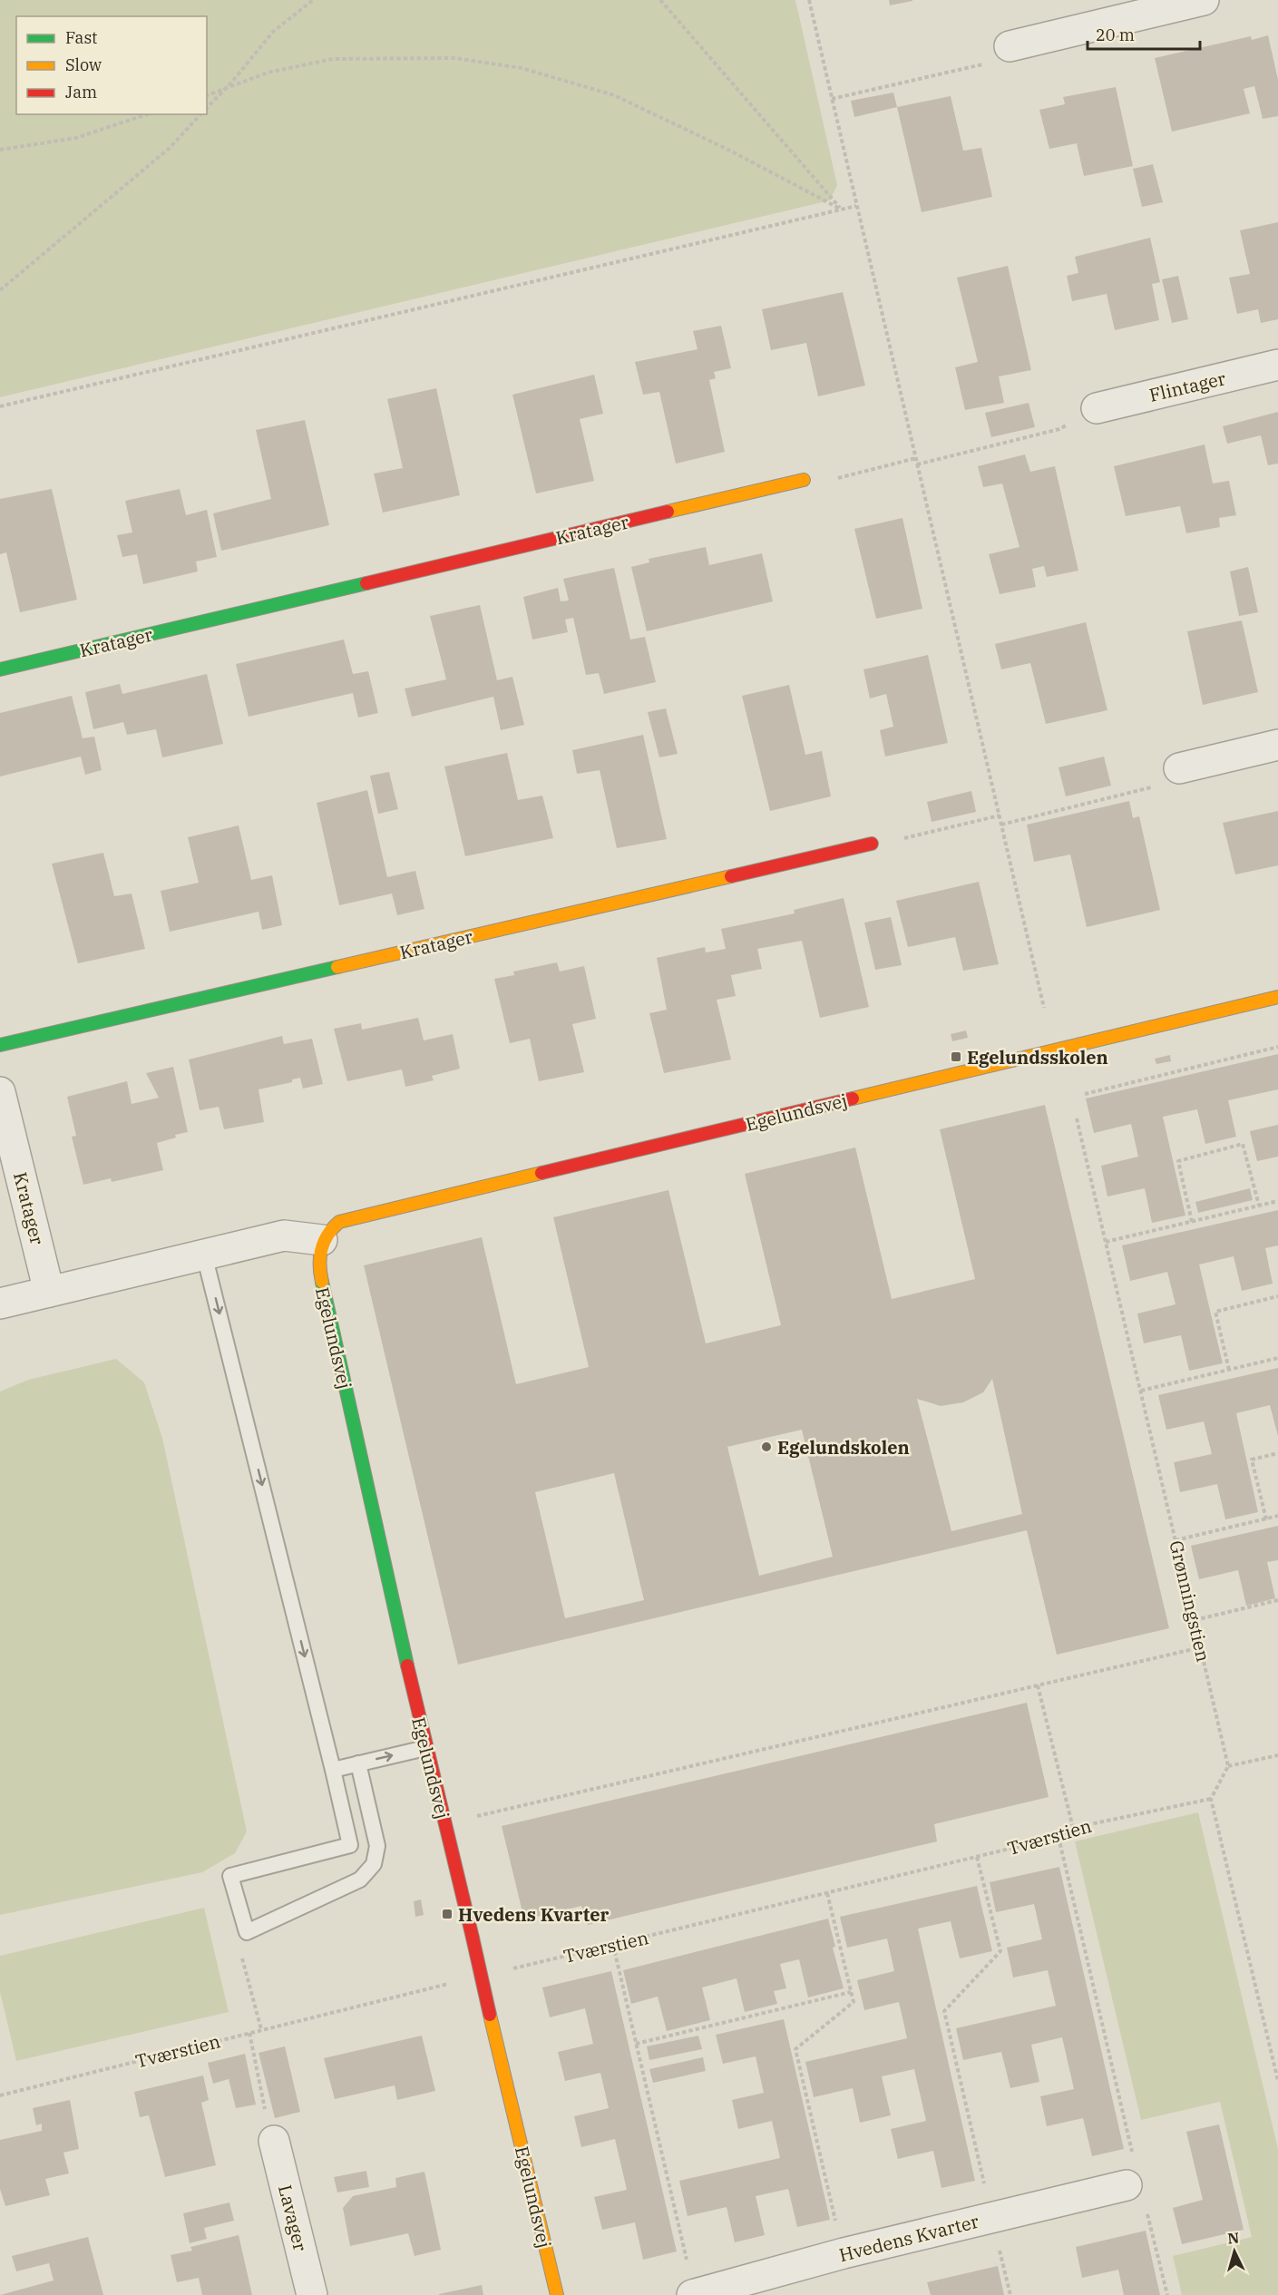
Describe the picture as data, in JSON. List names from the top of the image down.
{
  "streets": {
    "street": [
      "Flintager",
      "Kratager",
      "Egelundsvej",
      "Lavager",
      "Hvedens Kvarter"
    ],
    "path": ["Grønningstien", "Tværstien"]
  },
  "places": {
    "transit": ["Egelundsskolen", "Hvedens Kvarter"],
    "other": ["Egelundskolen"]
  },
  "legend": ["Fast", "Slow", "Jam"],
  "scale_bar": "20 m",
  "north": "top"
}
